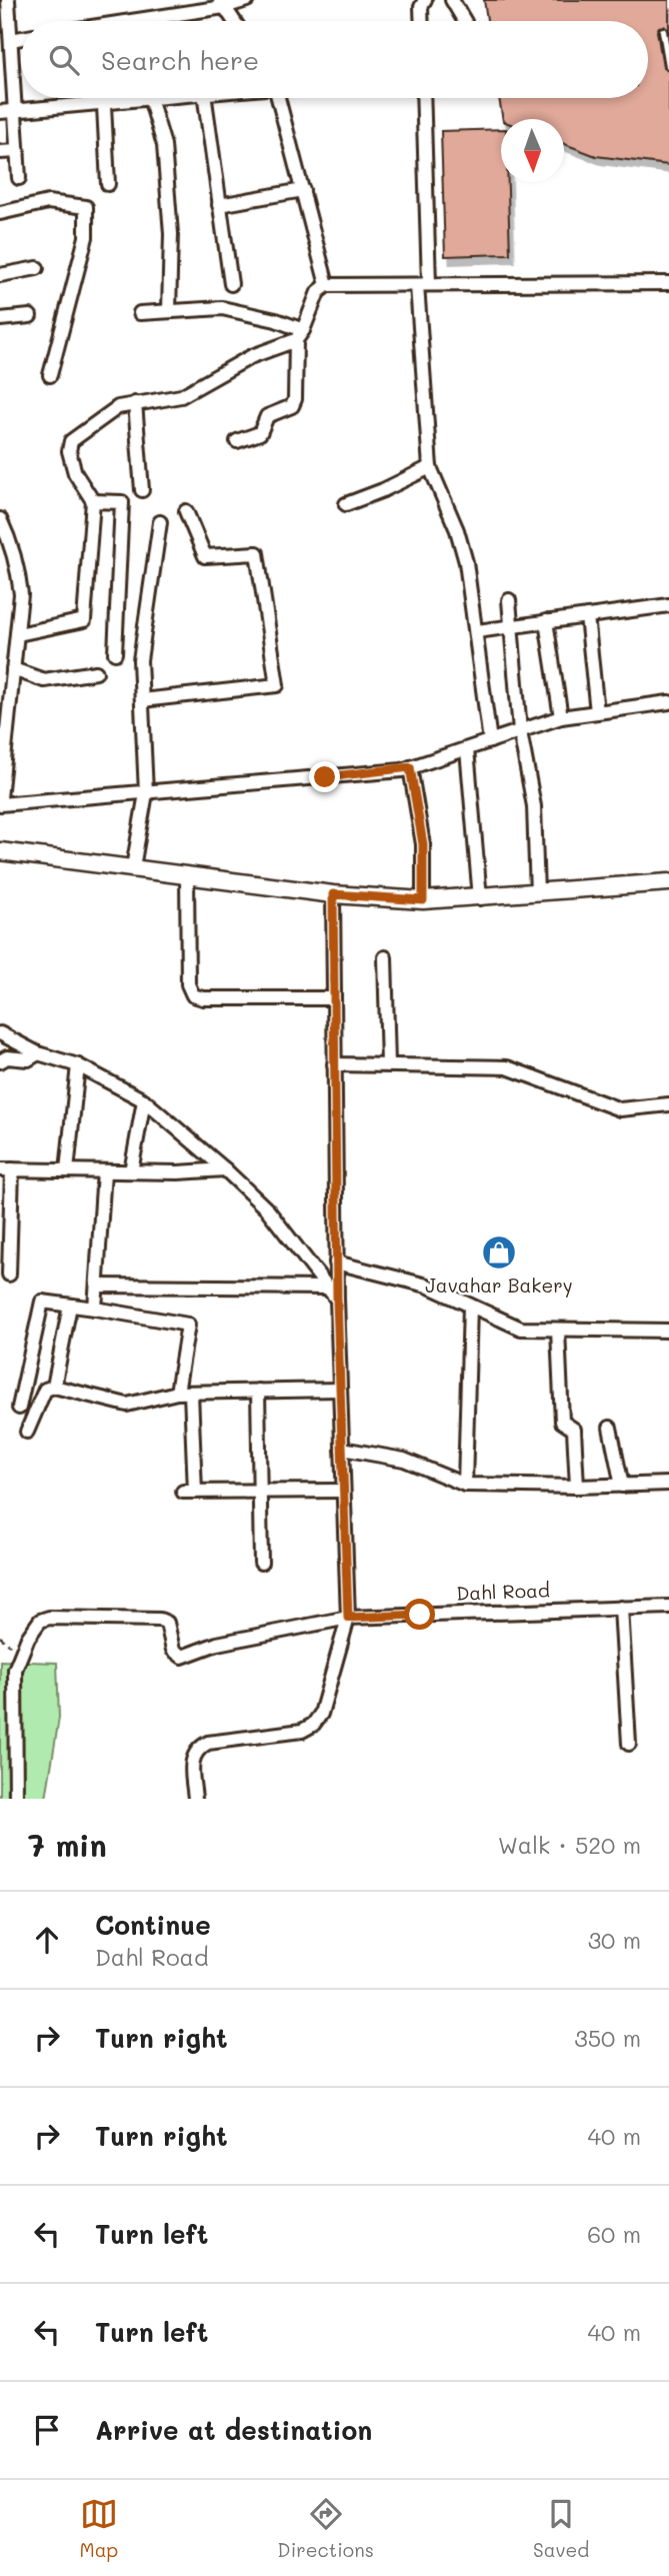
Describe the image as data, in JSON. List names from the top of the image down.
{
  "streets": {
    "street": ["Dahl Road"]
  },
  "places": {
    "shop": ["Javahar Bakery"]
  },
  "north": "bottom",
  "page": {
    "search": "Search here",
    "heading": ["7 min", "Walk · 520 m"],
    "list": [
      ["Continue", "Dahl Road", "30 m"],
      ["Turn right", "350 m"],
      ["Turn right", "40 m"],
      ["Turn left", "60 m"],
      ["Turn left", "40 m"],
      "Arrive at destination"
    ],
    "nav": ["Map", "Directions", "Saved"]
  }
}
